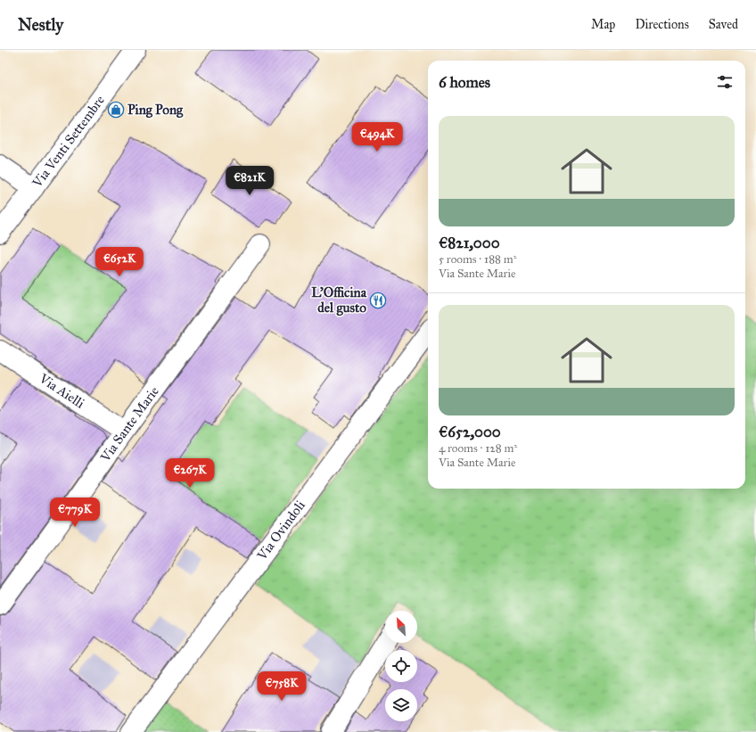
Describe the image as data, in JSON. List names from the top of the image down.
{
  "streets": {
    "street": [
      "Via Venti Settembre",
      "Via Aielli",
      "Via Sante Marie",
      "Via Ovindoli"
    ]
  },
  "crossings": [
    ["Via Aielli", "Via Sante Marie"]
  ],
  "places": {
    "shop": ["Ping Pong"],
    "restaurant": ["L'Officina del gusto"]
  },
  "north": "top left",
  "page": {
    "header": "Nestly",
    "nav": ["Map", "Directions", "Saved"],
    "heading": "6 homes",
    "list": [
      {
        "name": "€821,000",
        "note": "5 rooms · 188 m² · Via Sante Marie"
      },
      {
        "name": "€652,000",
        "note": "4 rooms · 128 m² · Via Sante Marie"
      }
    ],
    "price": [
      "€494K",
      "€821K",
      "€652K",
      "€267K",
      "€779K",
      "€758K"
    ]
  }
}
